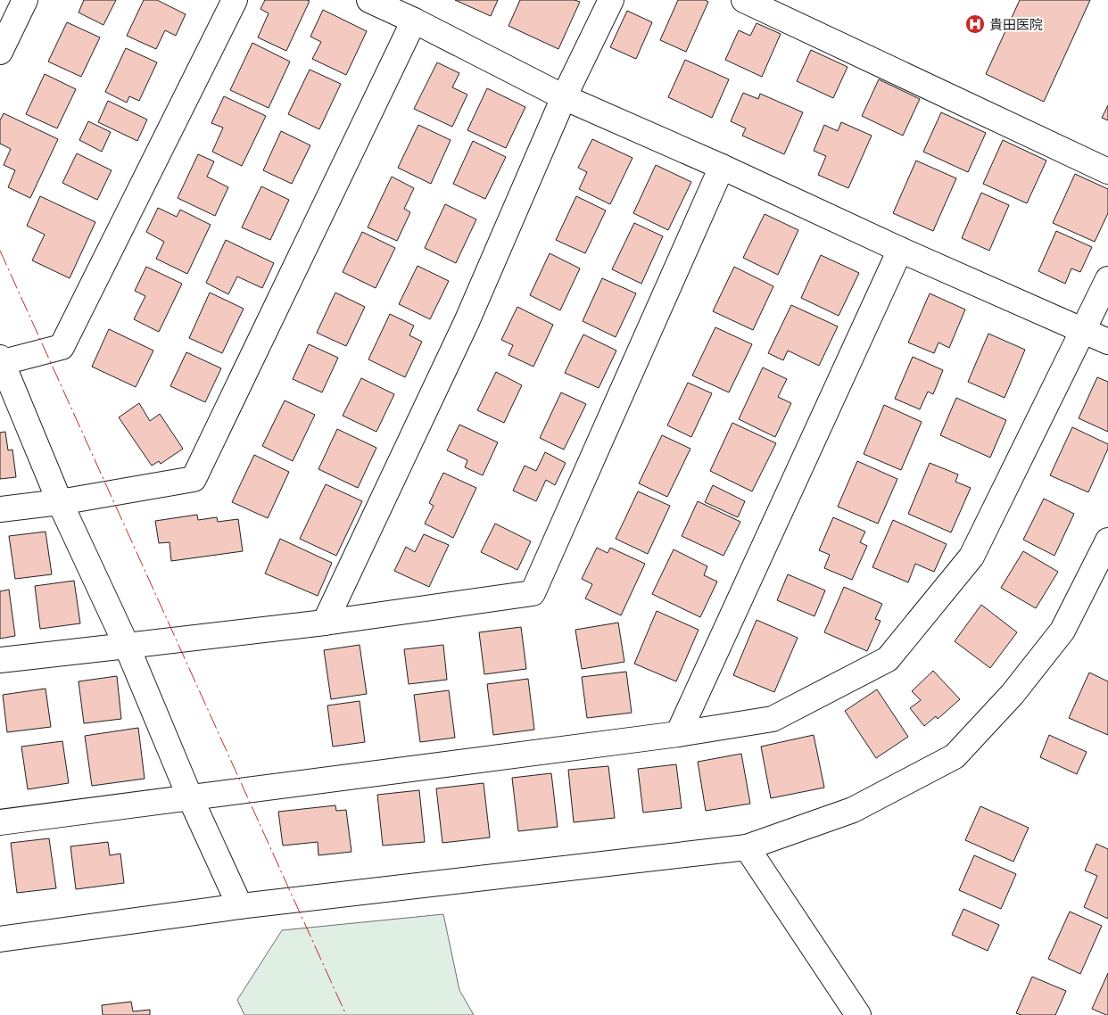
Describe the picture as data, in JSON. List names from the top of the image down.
{
  "places": {
    "hospital": ["貴田医院"]
  }
}
